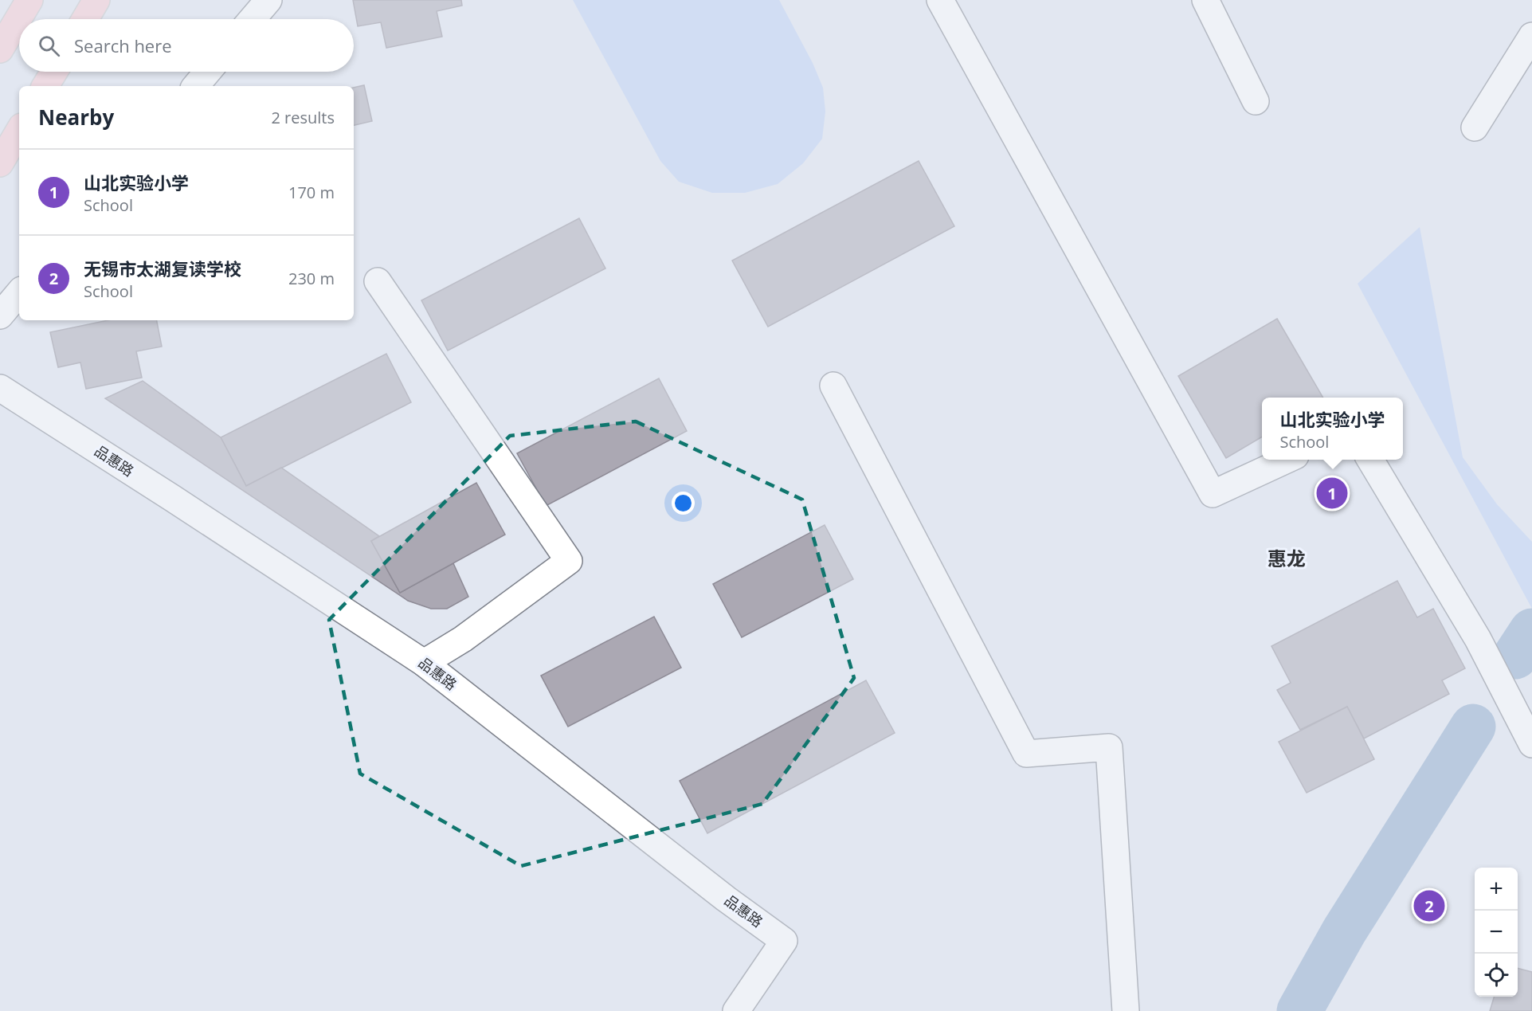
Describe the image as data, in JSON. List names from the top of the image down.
{
  "streets": {
    "street": ["品惠路"]
  },
  "districts": ["惠龙"],
  "page": {
    "search": "Search here",
    "heading": ["Nearby", "2 results"],
    "list": [
      {
        "mark": "1",
        "name": "山北实验小学",
        "note": "School",
        "value": "170 m"
      },
      {
        "mark": "2",
        "name": "无锡市太湖复读学校",
        "note": "School",
        "value": "230 m"
      }
    ],
    "popup": ["山北实验小学", "School"],
    "pins": ["1", "2"],
    "map_buttons": ["+", "−"]
  }
}
